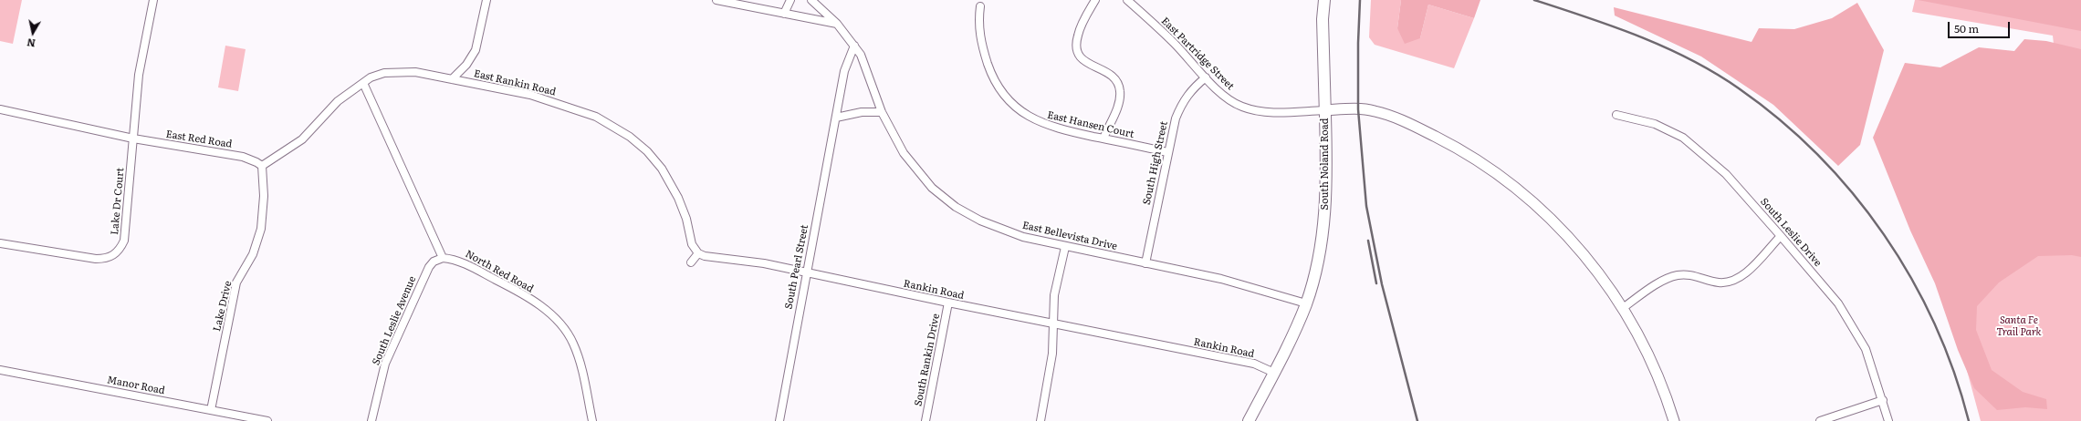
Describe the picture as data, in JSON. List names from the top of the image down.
{
  "streets": {
    "main road": ["South Noland Road"],
    "street": [
      "East Partridge Street",
      "East Rankin Road",
      "East Hansen Court",
      "East Red Road",
      "South High Street",
      "Lake Dr Court",
      "South Leslie Drive",
      "East Bellevista Drive",
      "South Pearl Street",
      "North Red Road",
      "Rankin Road",
      "Lake Drive",
      "South Leslie Avenue",
      "South Rankin Drive",
      "Manor Road"
    ]
  },
  "crossings": [
    ["East Partridge Street", "South High Street"],
    ["East Partridge Street", "South Noland Road"],
    ["East Rankin Road", "Rankin Road"],
    ["East Hansen Court", "South High Street"],
    ["East Red Road", "Lake Dr Court"],
    ["East Red Road", "Lake Drive"],
    ["South High Street", "East Bellevista Drive"],
    ["South Noland Road", "East Bellevista Drive"],
    ["South Noland Road", "Rankin Road"],
    ["East Bellevista Drive", "South Pearl Street"],
    ["South Pearl Street", "Rankin Road"],
    ["North Red Road", "South Leslie Avenue"],
    ["Rankin Road", "South Rankin Drive"],
    ["Lake Drive", "Manor Road"]
  ],
  "parks": ["Santa Fe Trail Park"],
  "scale_bar": "50 m",
  "north": "bottom"
}
